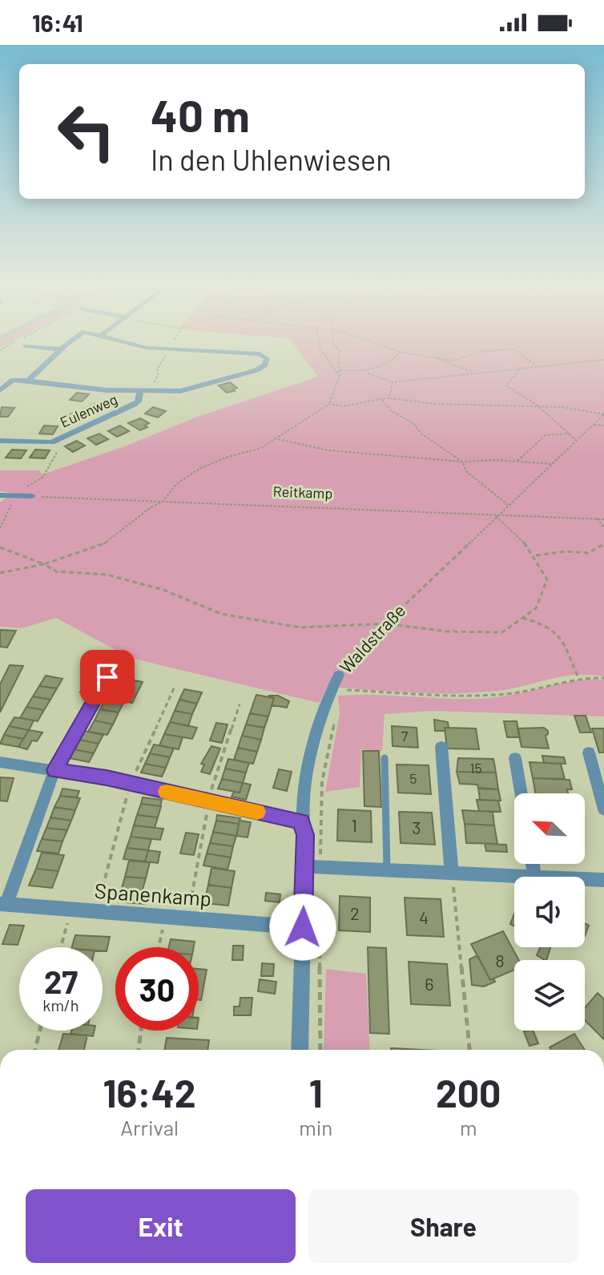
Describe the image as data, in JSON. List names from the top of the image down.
{
  "streets": {
    "street": ["Eulenweg", "Waldstraße", "Spanenkamp"],
    "path": ["Reitkamp"]
  },
  "crossings": [
    ["Reitkamp", "Waldstraße"],
    ["Waldstraße", "Spanenkamp"]
  ],
  "house_numbers": [
    "7",
    "15",
    "5",
    "1",
    "3",
    "2",
    "4",
    "8",
    "6"
  ],
  "north": "top left",
  "page": {
    "status": "16:41",
    "turn": ["40 m", "In den Uhlenwiesen"],
    "speed": "27 km/h",
    "limit": "30",
    "eta": [
      "16:42",
      "Arrival",
      "1",
      "min",
      "200",
      "m"
    ],
    "buttons": ["Exit", "Share"]
  }
}
